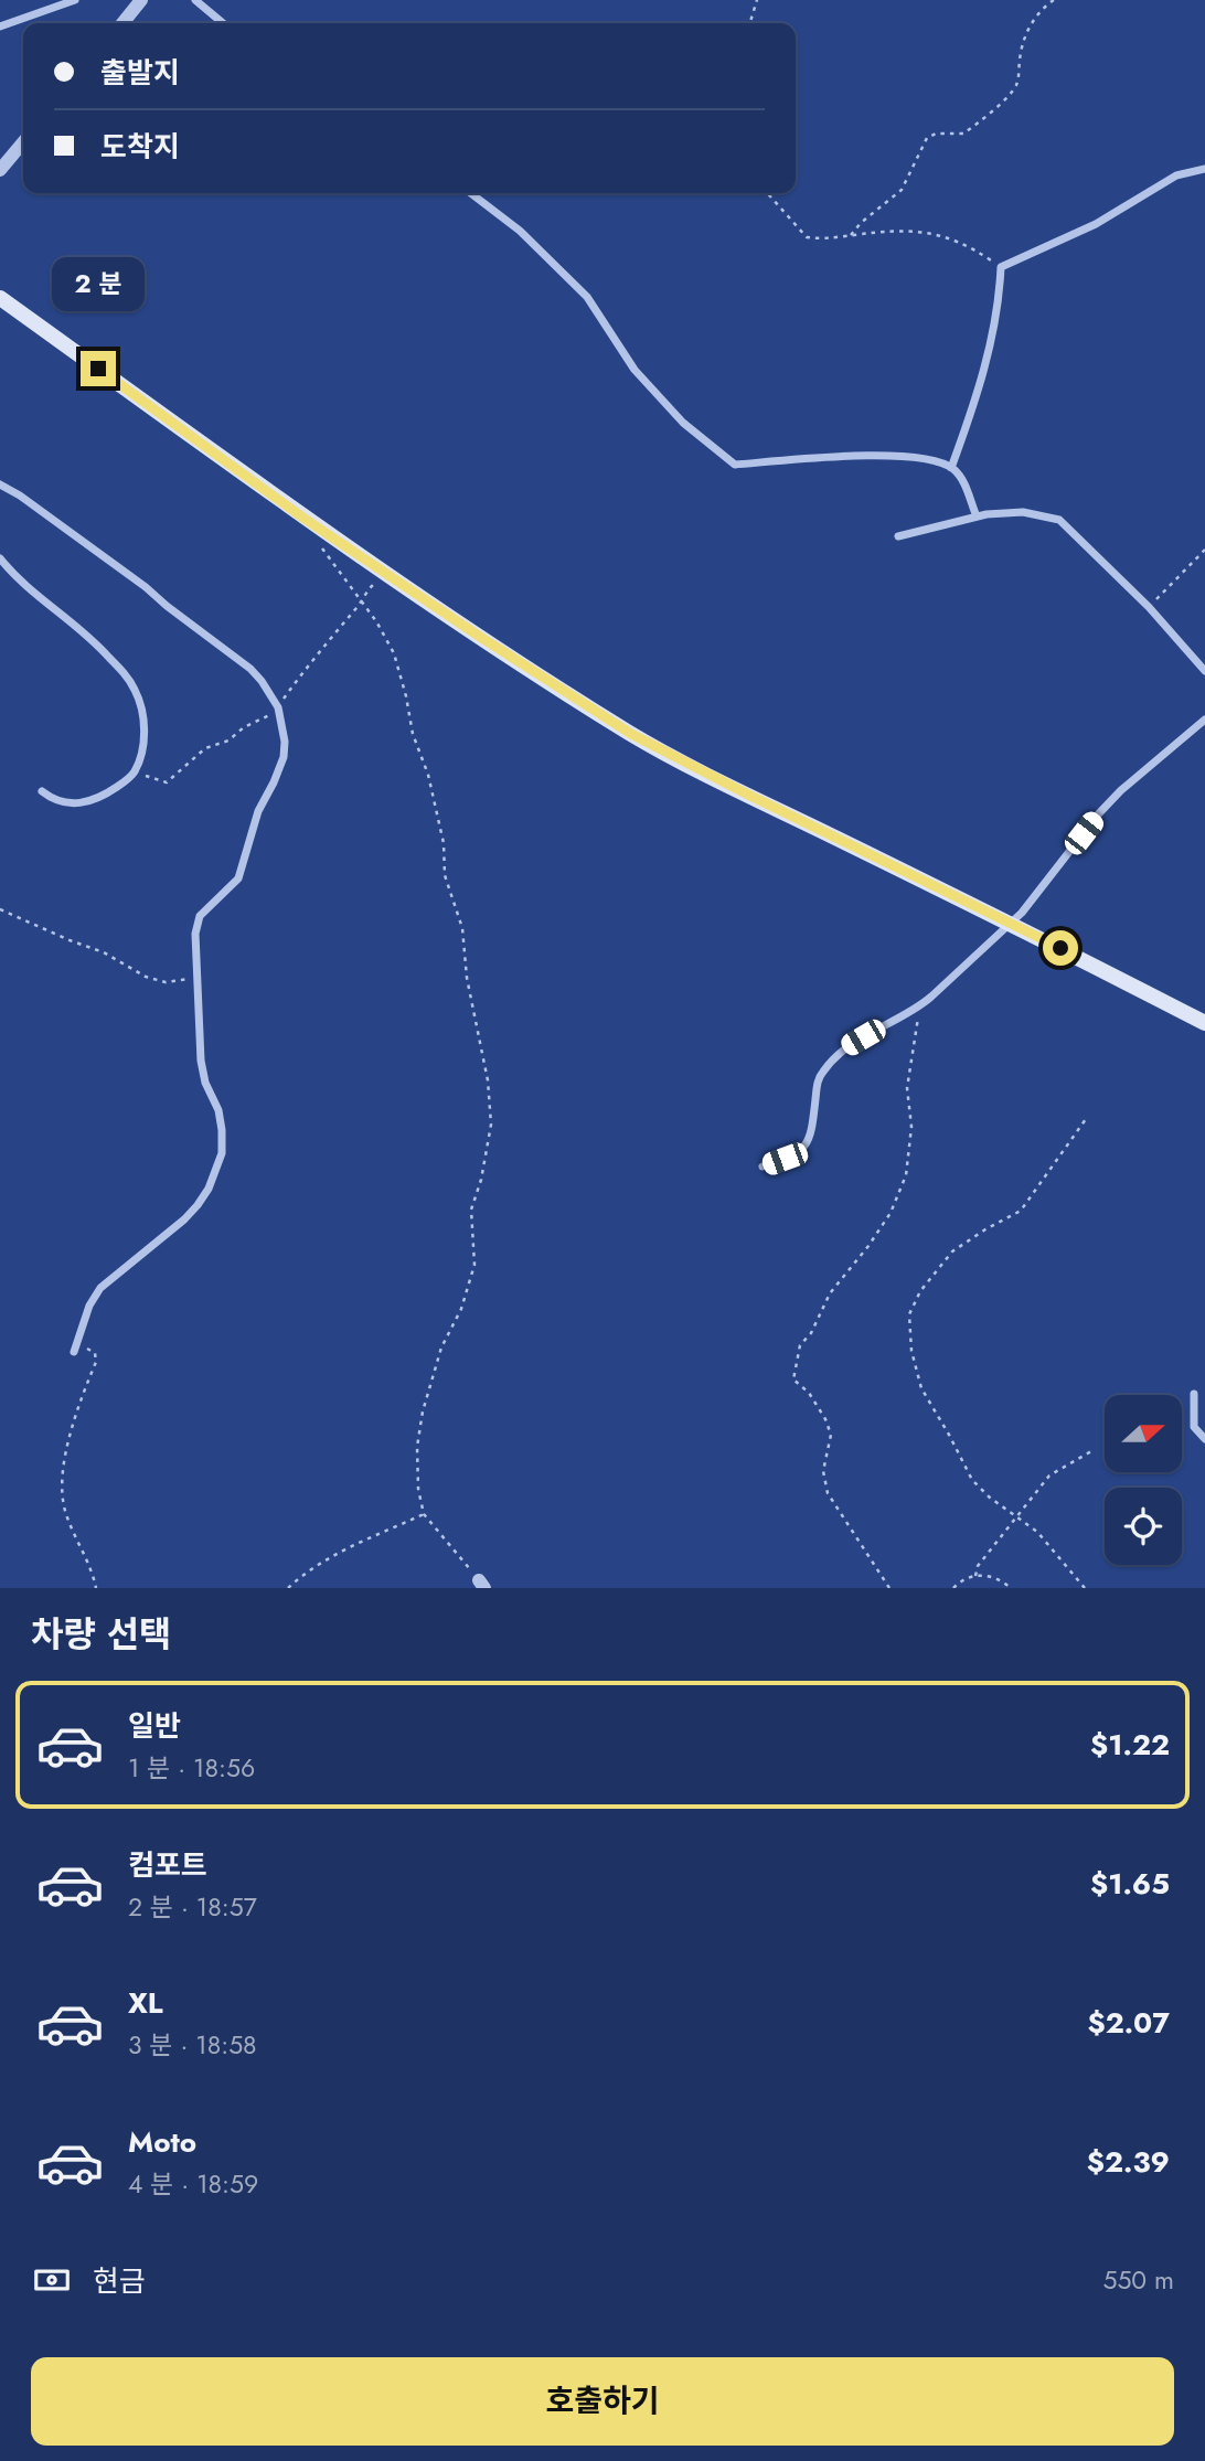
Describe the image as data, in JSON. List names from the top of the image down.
{
  "north": "right",
  "page": {
    "banner": ["출발지", "도착지"],
    "bubble": "2 분",
    "heading": "차량 선택",
    "list": [
      {
        "name": "일반",
        "note": "1 분 · 18:56",
        "value": "$1.22"
      },
      {
        "name": "컴포트",
        "note": "2 분 · 18:57",
        "value": "$1.65"
      },
      {
        "name": "XL",
        "note": "3 분 · 18:58",
        "value": "$2.07"
      },
      {
        "name": "Moto",
        "note": "4 분 · 18:59",
        "value": "$2.39"
      }
    ],
    "pay": ["현금", "550 m"],
    "buttons": "호출하기"
  }
}
